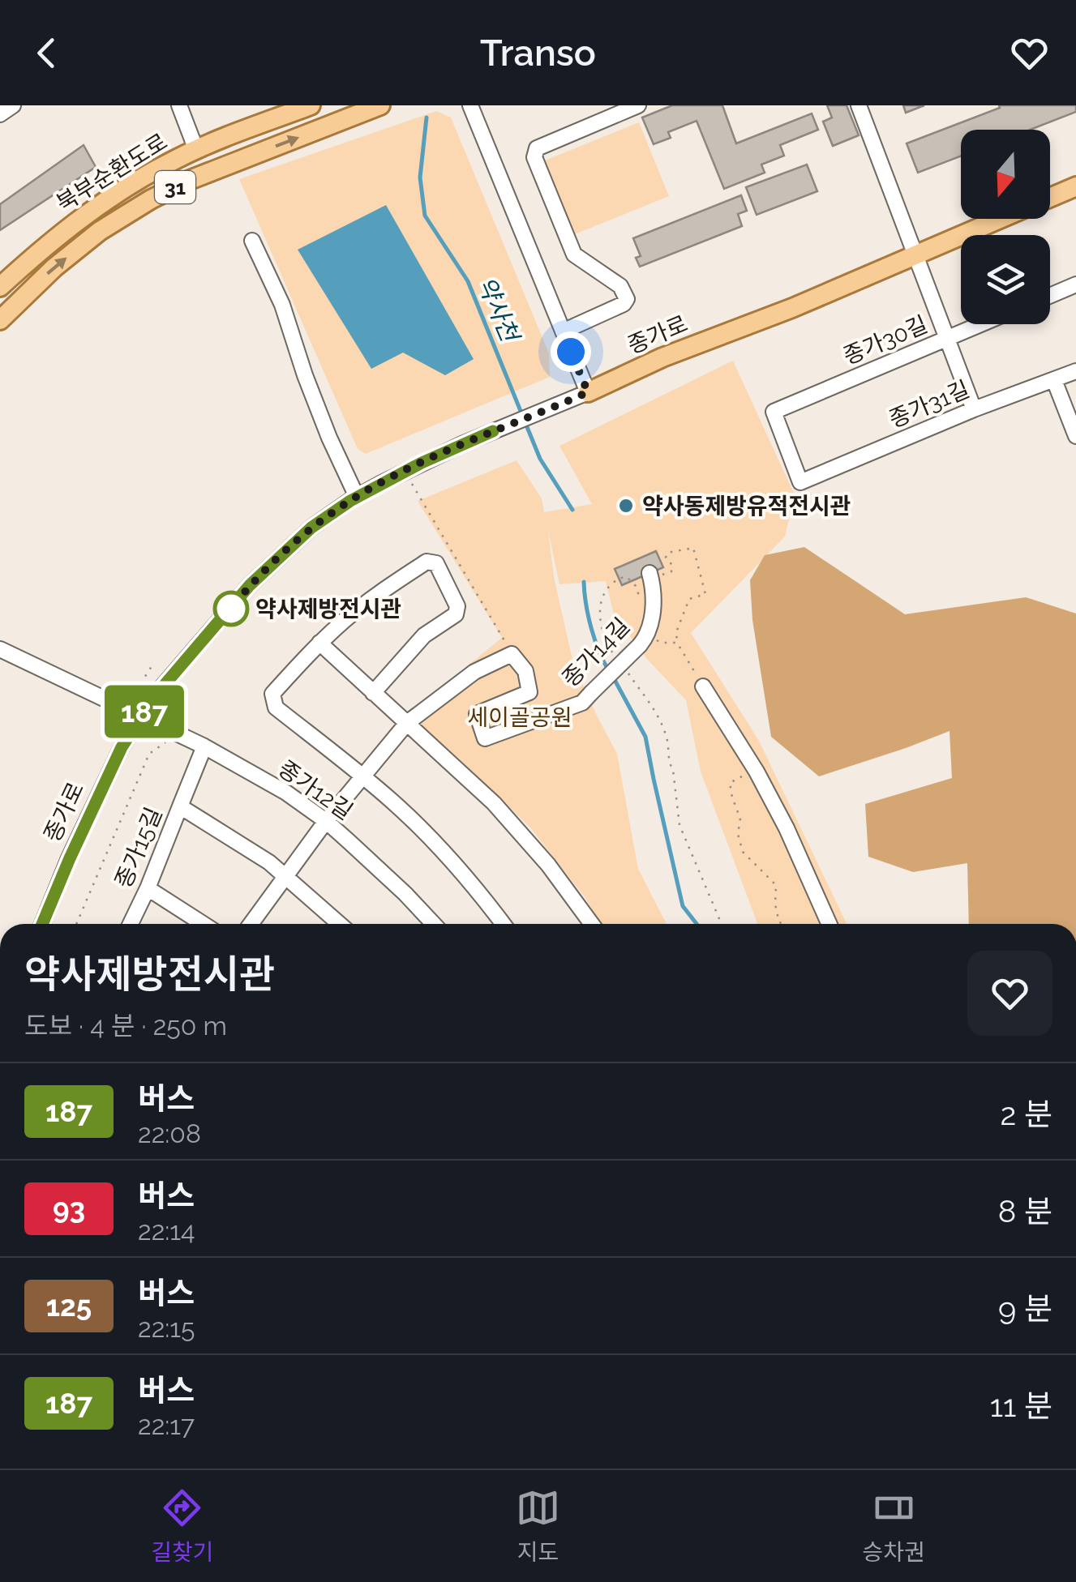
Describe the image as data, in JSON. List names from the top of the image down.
{
  "streets": {
    "main road": ["북부순환도로", "31", "종가로"],
    "street": [
      "종가30길",
      "종가31길",
      "종가14길",
      "종가12길",
      "종가15길"
    ]
  },
  "crossings": [
    ["종가로", "종가12길"],
    ["종가30길", "종가31길"]
  ],
  "water": ["약사천"],
  "parks": ["세이골공원"],
  "places": ["약사동제방유적전시관", "약사제방전시관"],
  "lines": ["bus line 187"],
  "north": "bottom",
  "page": {
    "header": "Transo",
    "on_map": "187",
    "heading": ["약사제방전시관", "도보 · 4 분 · 250 m"],
    "list": [
      {
        "mark": "187",
        "name": "버스",
        "note": "22:08",
        "value": "2 분"
      },
      {
        "mark": "93",
        "name": "버스",
        "note": "22:14",
        "value": "8 분"
      },
      {
        "mark": "125",
        "name": "버스",
        "note": "22:15",
        "value": "9 분"
      },
      {
        "mark": "187",
        "name": "버스",
        "note": "22:17",
        "value": "11 분"
      }
    ],
    "tabs": ["길찾기", "지도", "승차권"]
  }
}
